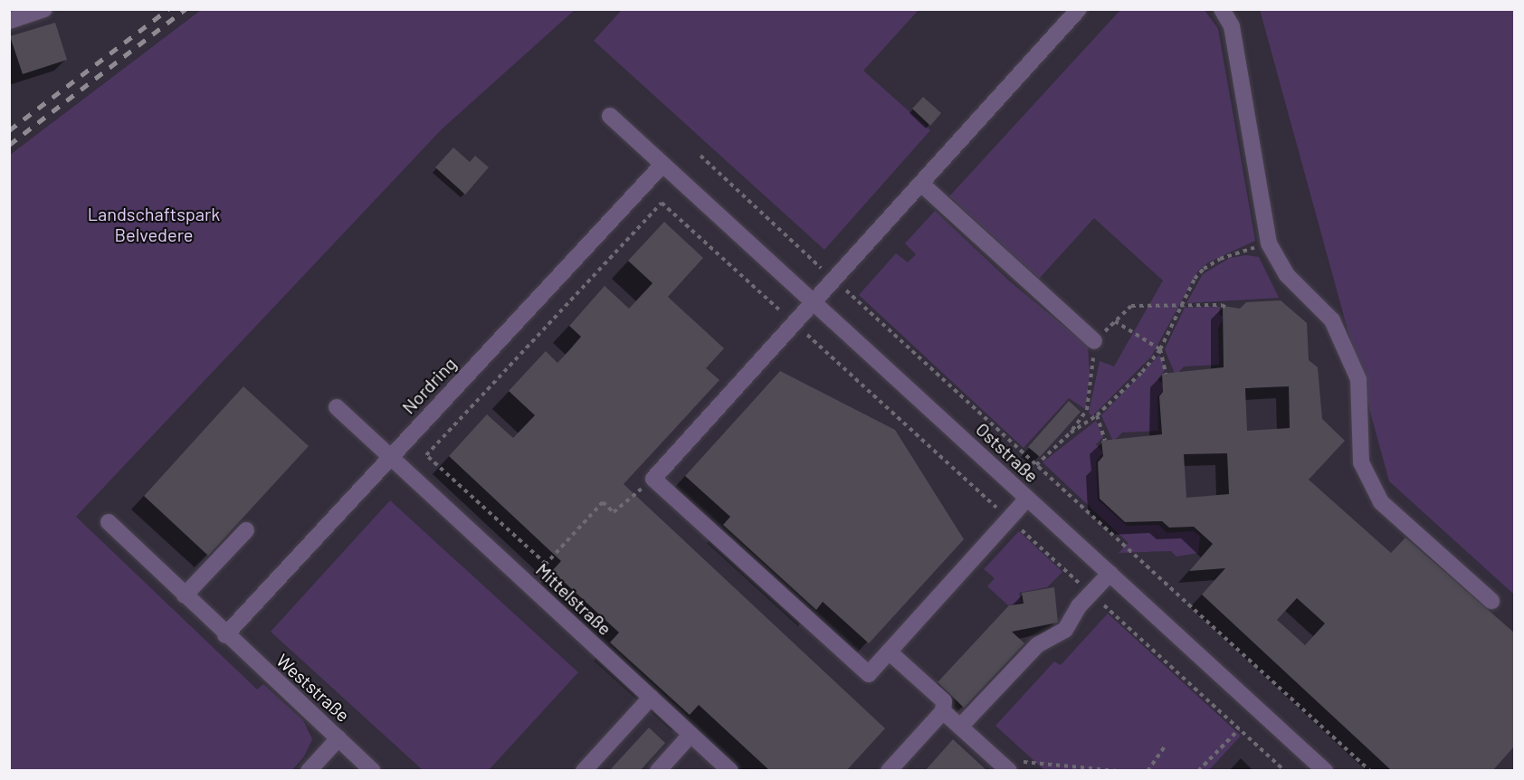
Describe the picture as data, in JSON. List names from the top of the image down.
{
  "streets": {
    "lane": [
      "Nordring",
      "Oststraße",
      "Mittelstraße",
      "Weststraße"
    ]
  },
  "crossings": [
    ["Nordring", "Oststraße"],
    ["Nordring", "Mittelstraße"],
    ["Nordring", "Weststraße"]
  ],
  "parks": ["Landschaftspark Belvedere"]
}
